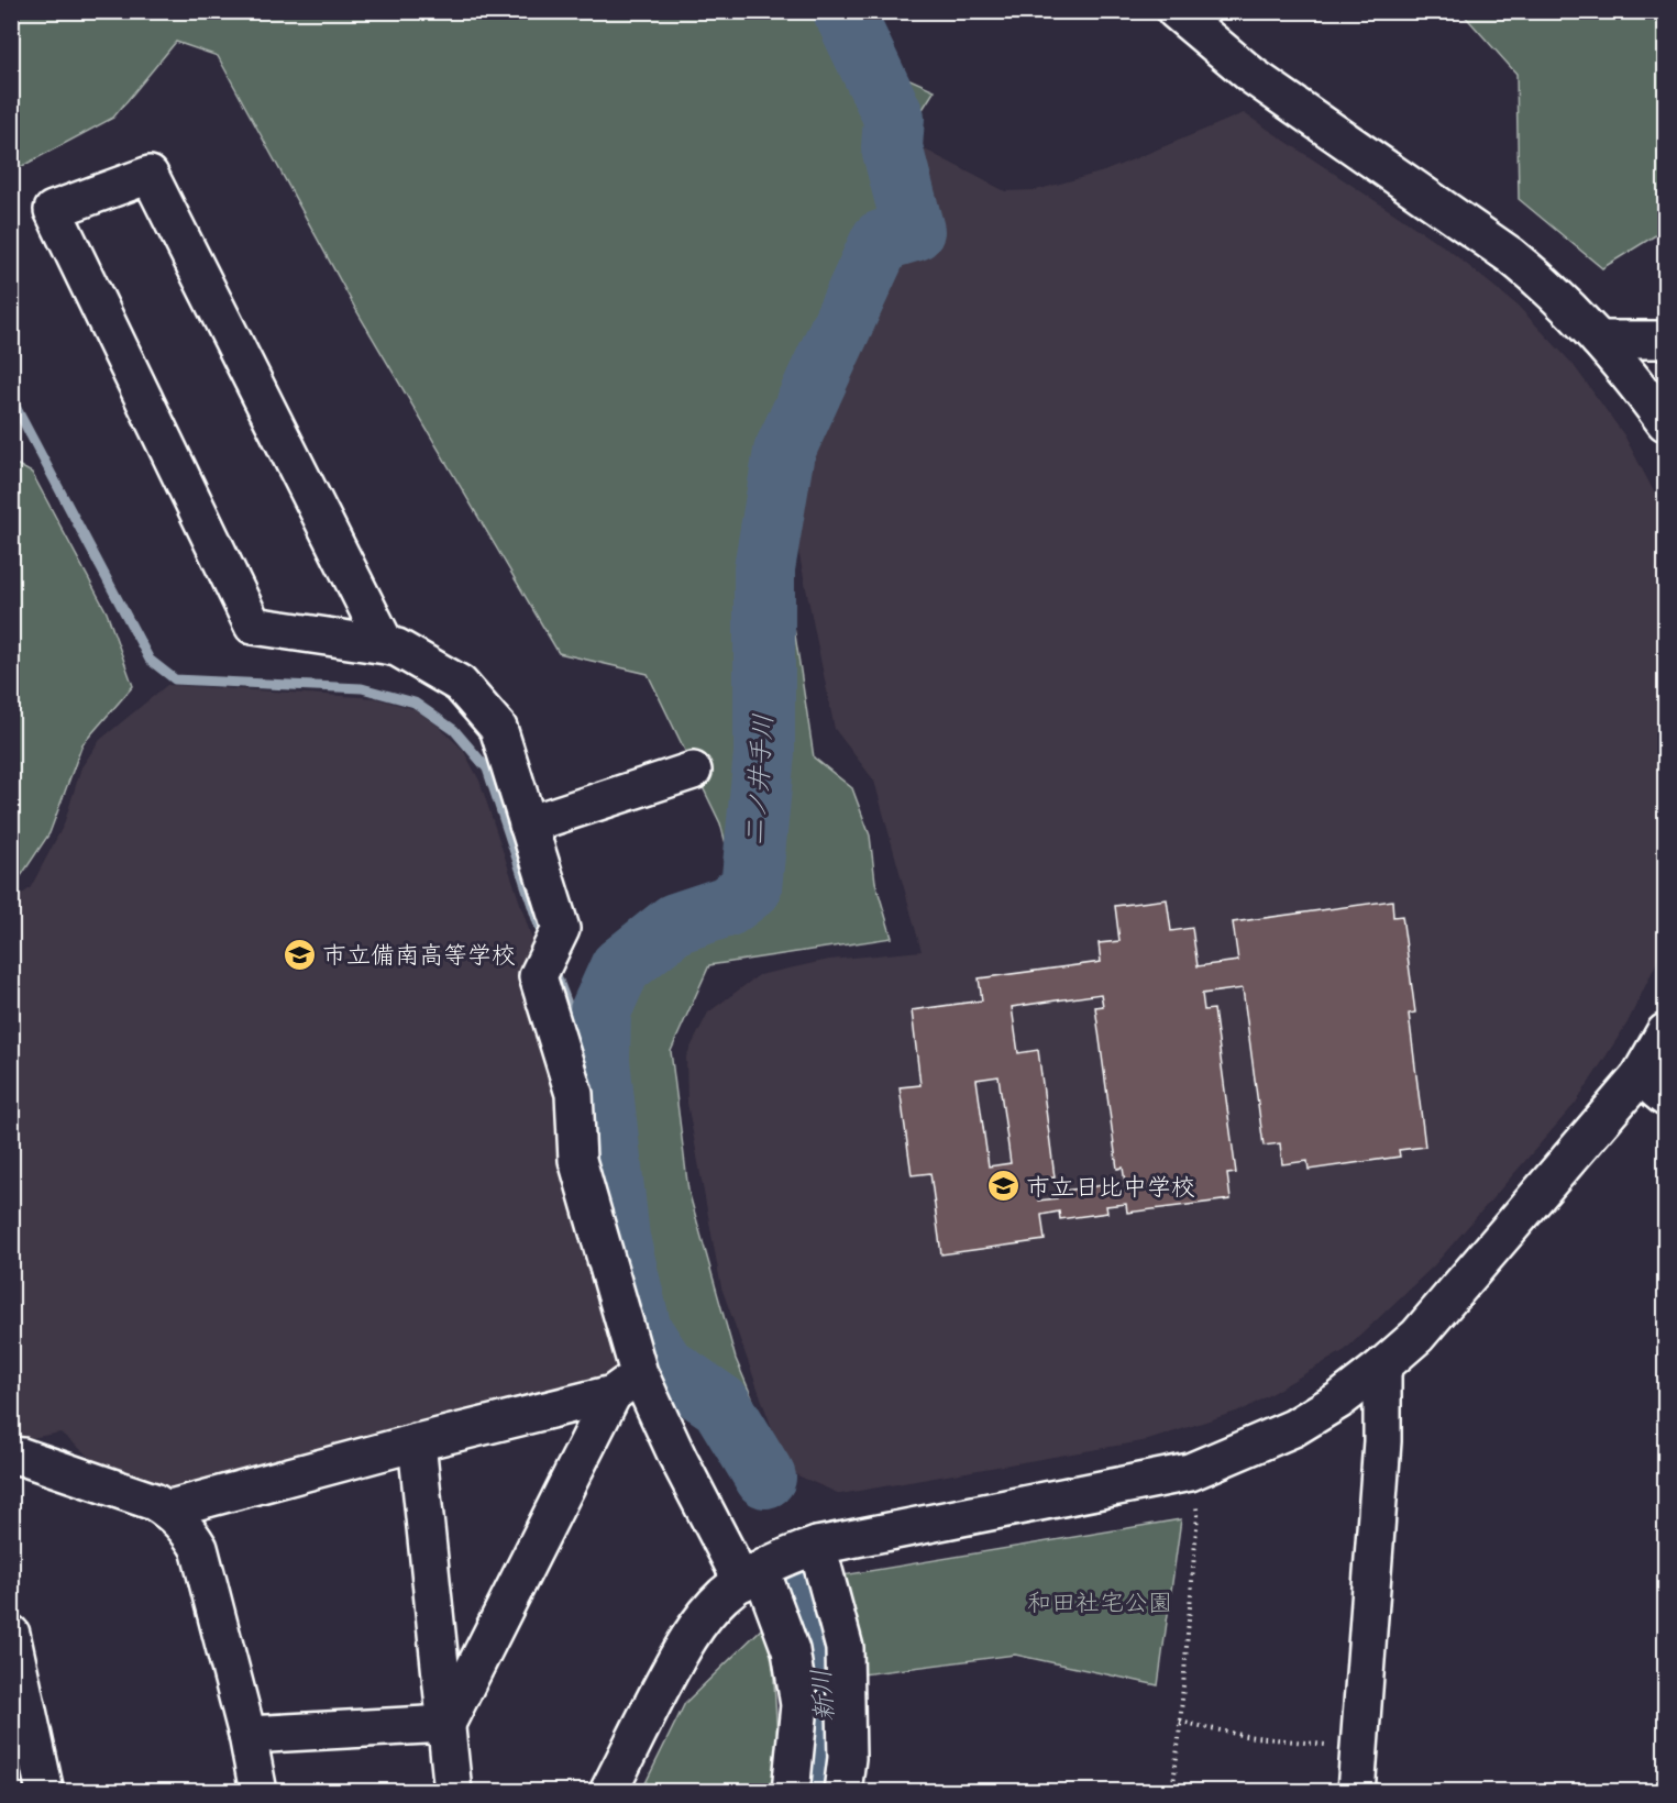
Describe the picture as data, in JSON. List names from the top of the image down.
{
  "water": ["二ノ井手川", "新川"],
  "parks": ["和田社宅公園"],
  "places": {
    "school or university": ["市立備南高等学校", "市立日比中学校"]
  }
}
